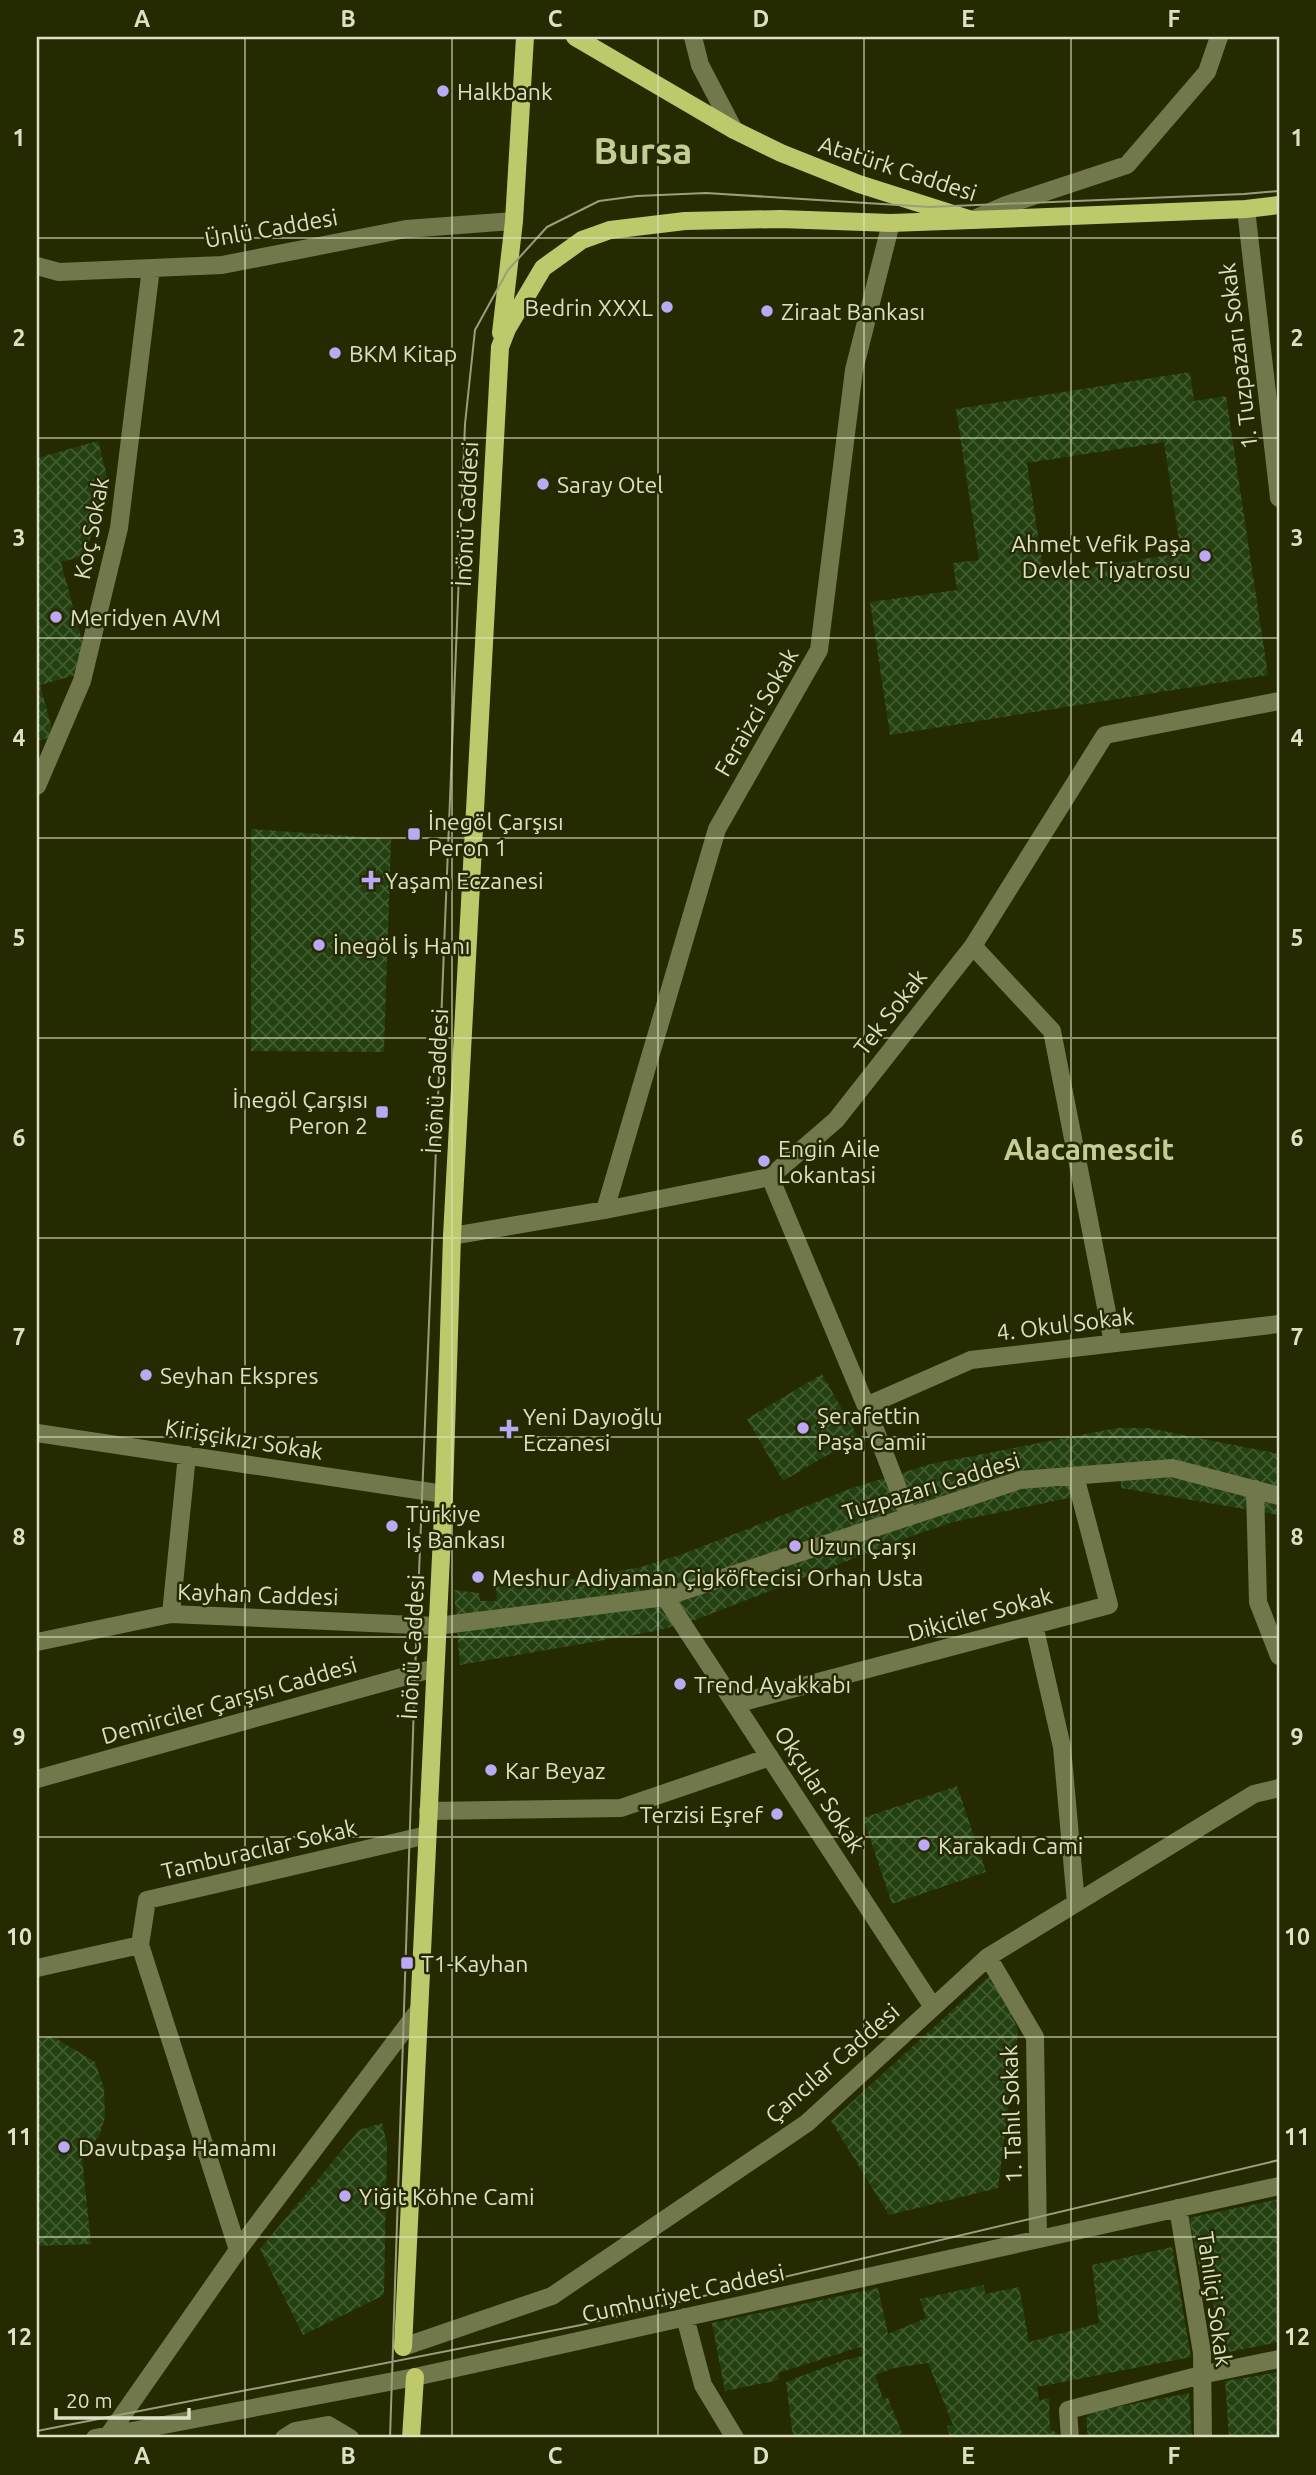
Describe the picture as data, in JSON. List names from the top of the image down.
{
  "streets": {
    "main road": ["Atatürk Caddesi", "İnönü Caddesi"],
    "street": [
      "Ünlü Caddesi",
      "1. Tuzpazarı Sokak",
      "Koç Sokak",
      "Feraizci Sokak",
      "Tek Sokak",
      "4. Okul Sokak",
      "Kirişçikızı Sokak",
      "Tuzpazarı Caddesi",
      "Kayhan Caddesi",
      "Dikiciler Sokak",
      "Demirciler Çarşısı Caddesi",
      "Okçular Sokak",
      "Tamburacılar Sokak",
      "Çancılar Caddesi",
      "1. Tahıl Sokak",
      "Cumhuriyet Caddesi",
      "Tahıliçi Sokak"
    ]
  },
  "crossings": [
    ["Atatürk Caddesi", "1. Tuzpazarı Sokak"],
    ["Atatürk Caddesi", "İnönü Caddesi"],
    ["Ünlü Caddesi", "Koç Sokak"],
    ["İnönü Caddesi", "Feraizci Sokak"],
    ["İnönü Caddesi", "Tek Sokak"],
    ["İnönü Caddesi", "Kirişçikızı Sokak"],
    ["İnönü Caddesi", "Tuzpazarı Caddesi"],
    ["İnönü Caddesi", "Kayhan Caddesi"],
    ["İnönü Caddesi", "Demirciler Çarşısı Caddesi"],
    ["İnönü Caddesi", "Tamburacılar Sokak"],
    ["İnönü Caddesi", "Çancılar Caddesi"],
    ["Feraizci Sokak", "Tek Sokak"],
    ["Tuzpazarı Caddesi", "Kayhan Caddesi"],
    ["Tuzpazarı Caddesi", "Dikiciler Sokak"],
    ["Tuzpazarı Caddesi", "Okçular Sokak"],
    ["Dikiciler Sokak", "Okçular Sokak"],
    ["Okçular Sokak", "Çancılar Caddesi"],
    ["Çancılar Caddesi", "1. Tahıl Sokak"],
    ["1. Tahıl Sokak", "Cumhuriyet Caddesi"],
    ["Cumhuriyet Caddesi", "Tahıliçi Sokak"]
  ],
  "districts": ["Bursa", "Alacamescit"],
  "places": {
    "other": [
      "Halkbank",
      "Bedrin XXXL",
      "Ziraat Bankası",
      "BKM Kitap",
      "Saray Otel",
      "Ahmet Vefik Paşa Devlet Tiyatrosu",
      "Meridyen AVM",
      "İnegöl İş Hanı",
      "Engin Aile Lokantasi",
      "Seyhan Ekspres",
      "Şerafettin Paşa Camii",
      "Türkiye İş Bankası",
      "Uzun Çarşı",
      "Meshur Adiyaman Çigköftecisi Orhan Usta",
      "Trend Ayakkabı",
      "Kar Beyaz",
      "Terzisi Eşref",
      "Karakadı Cami",
      "Davutpaşa Hamamı",
      "Yiğit Köhne Cami"
    ],
    "transit": ["İnegöl Çarşısı Peron 1", "İnegöl Çarşısı Peron 2", "T1-Kayhan"],
    "health": ["Yaşam Eczanesi", "Yeni Dayıoğlu Eczanesi"]
  },
  "scale_bar": "20 m",
  "grid": {
    "columns": [
      "A",
      "B",
      "C",
      "D",
      "E",
      "F"
    ],
    "rows": [
      "1",
      "2",
      "3",
      "4",
      "5",
      "6",
      "7",
      "8",
      "9",
      "10",
      "11",
      "12"
    ]
  }
}
